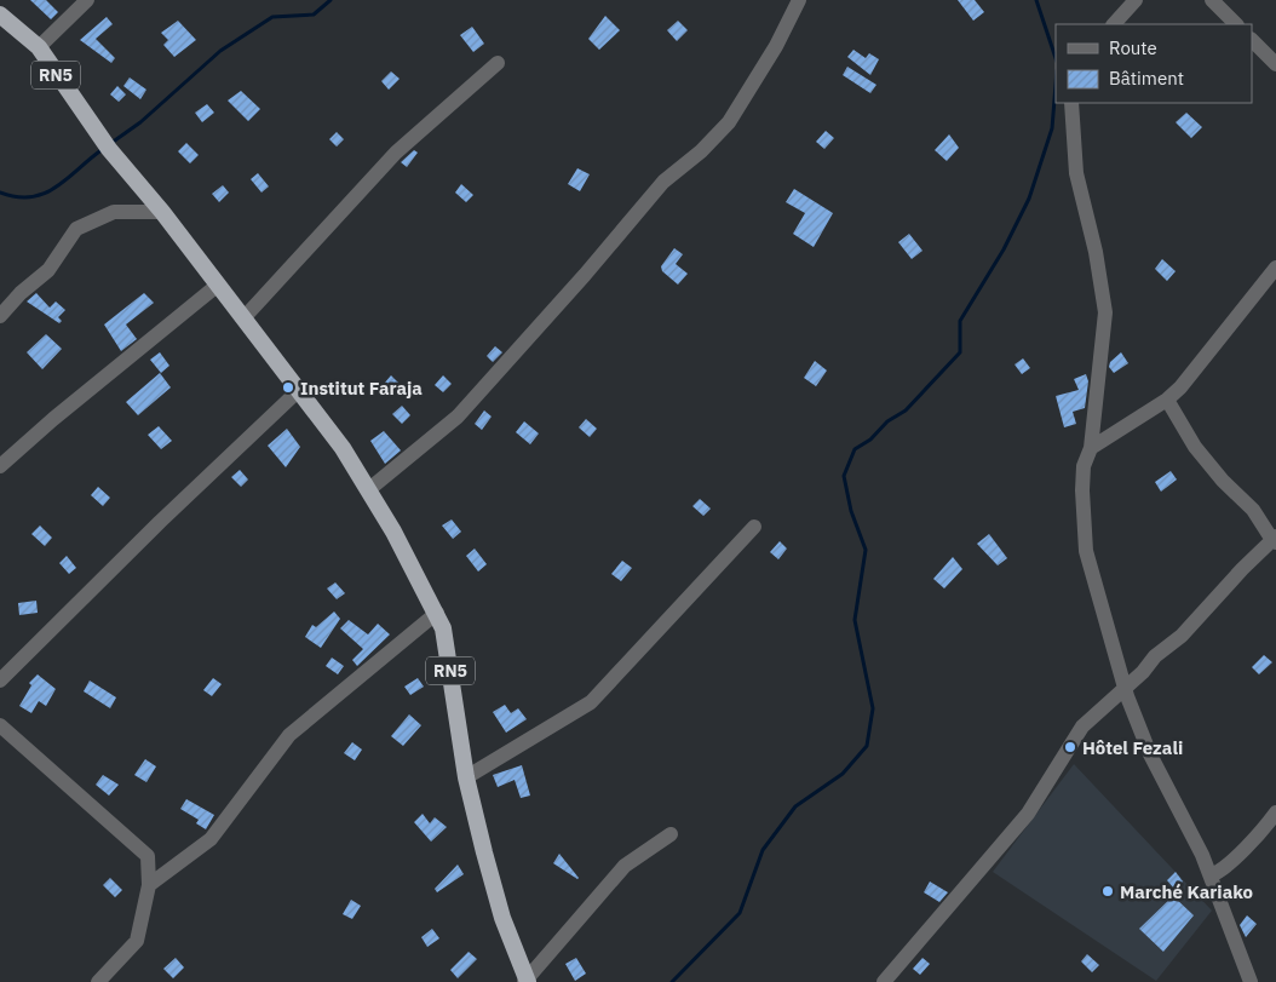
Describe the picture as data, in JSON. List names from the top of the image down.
{
  "streets": {
    "highway": ["RN5"]
  },
  "places": ["Institut Faraja", "Hôtel Fezali", "Marché Kariako"],
  "legend": ["Route", "Bâtiment"]
}
